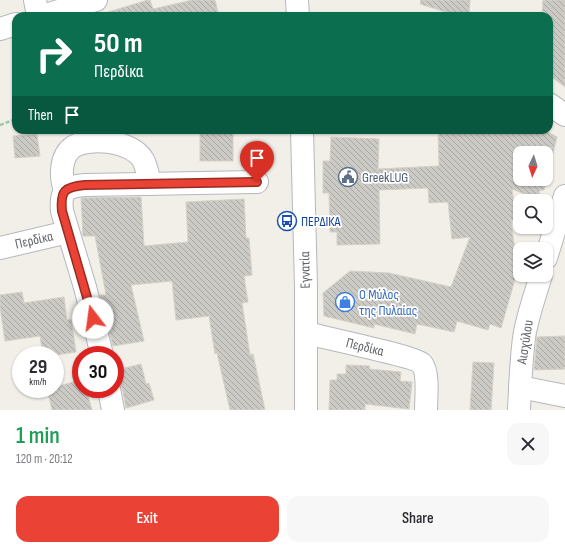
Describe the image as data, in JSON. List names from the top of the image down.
{
  "streets": {
    "street": ["Περδίκα", "Εγνατία", "Αισχύλου"]
  },
  "crossings": [
    ["Περδίκα", "Εγνατία"]
  ],
  "places": {
    "public building": ["GreekLUG"],
    "bus stop": ["ΠΕΡΔΙΚΑ"],
    "shop": ["Ο Μύλος της Πυλαίας"]
  },
  "north": "bottom",
  "page": {
    "turn": ["50 m", "Περδίκα"],
    "then": "Then",
    "speed": "29 km/h",
    "limit": "30",
    "heading": ["1 min", "120 m · 20:12"],
    "buttons": ["Exit", "Share"]
  }
}
